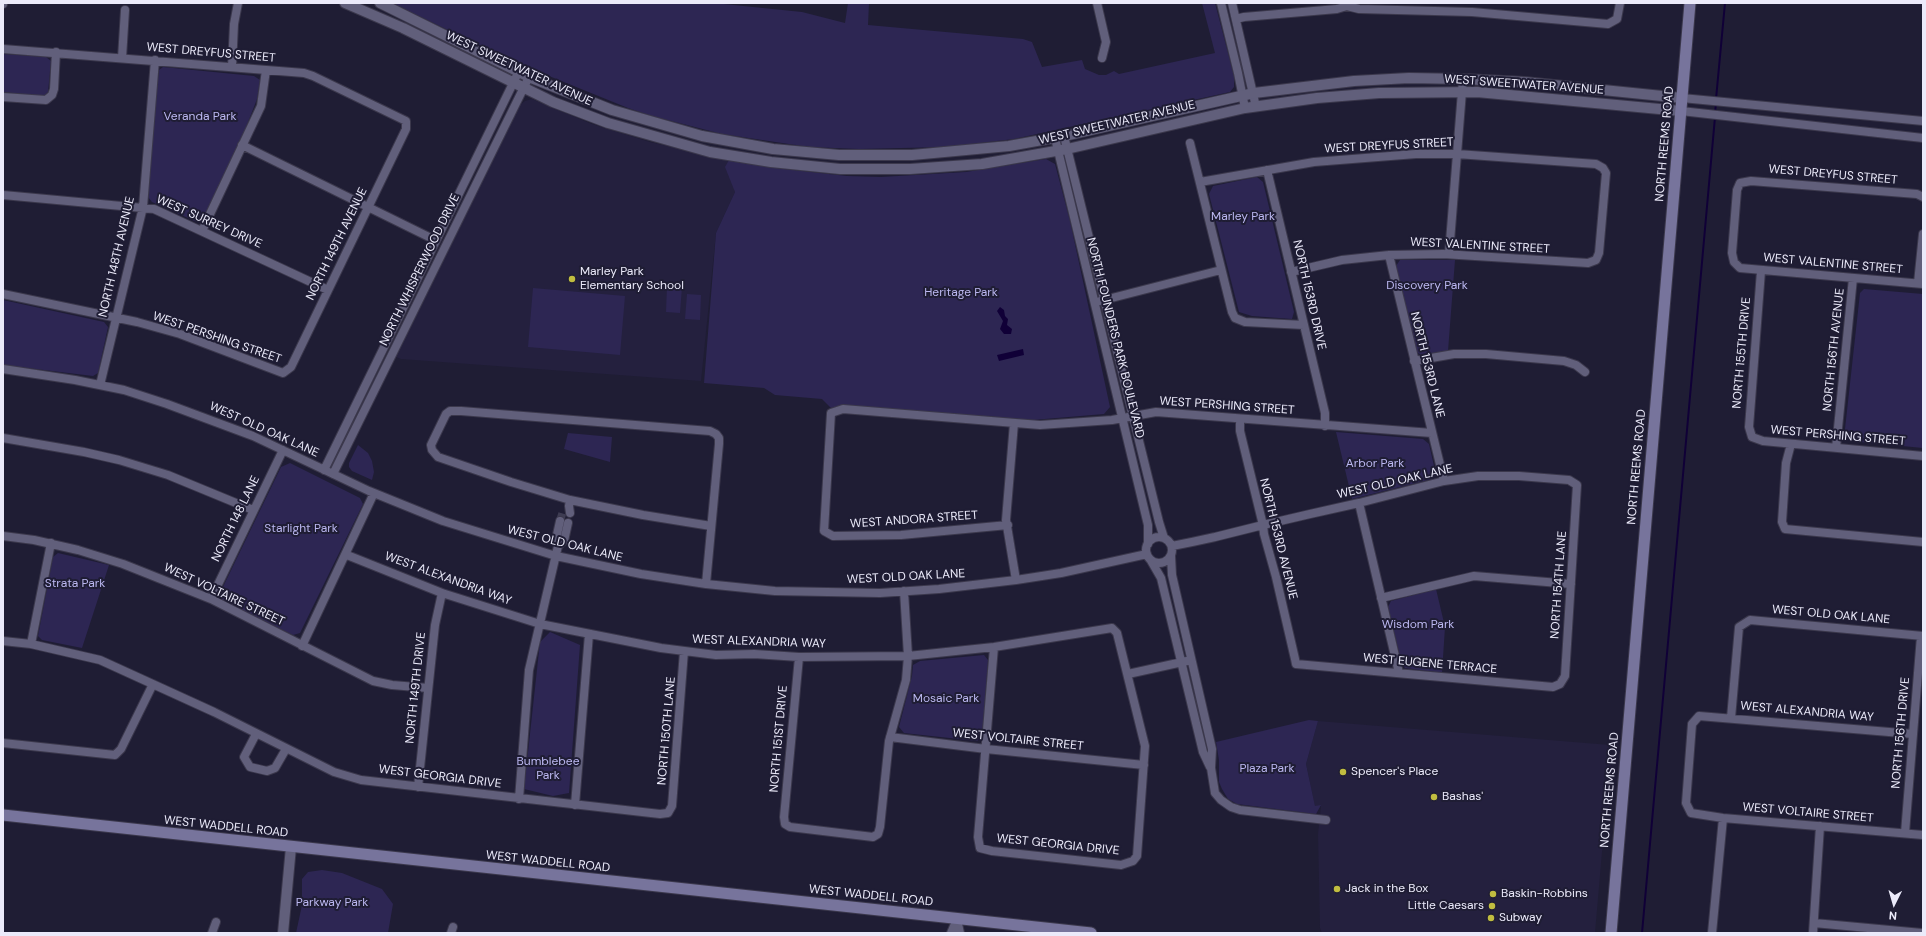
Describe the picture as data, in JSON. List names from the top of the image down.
{
  "streets": {
    "main road": ["NORTH REEMS ROAD", "WEST WADDELL ROAD"],
    "street": [
      "WEST DREYFUS STREET",
      "WEST SWEETWATER AVENUE",
      "WEST SURREY DRIVE",
      "NORTH 149TH AVENUE",
      "WEST VALENTINE STREET",
      "NORTH 148TH AVENUE",
      "NORTH WHISPERWOOD DRIVE",
      "NORTH 153RD DRIVE",
      "WEST PERSHING STREET",
      "NORTH FOUNDERS PARK BOULEVARD",
      "NORTH 156TH AVENUE",
      "NORTH 155TH DRIVE",
      "NORTH 153RD LANE",
      "WEST OLD OAK LANE",
      "NORTH 148 LANE",
      "WEST ANDORA STREET",
      "NORTH 153RD AVENUE",
      "WEST ALEXANDRIA WAY",
      "NORTH 154TH LANE",
      "WEST VOLTAIRE STREET",
      "WEST EUGENE TERRACE",
      "NORTH 149TH DRIVE",
      "NORTH 150TH LANE",
      "NORTH 156TH DRIVE",
      "NORTH 151ST DRIVE",
      "WEST GEORGIA DRIVE"
    ]
  },
  "crossings": [
    ["WEST DREYFUS STREET", "NORTH 149TH AVENUE"],
    ["WEST DREYFUS STREET", "WEST VALENTINE STREET"],
    ["WEST DREYFUS STREET", "NORTH 148TH AVENUE"],
    ["WEST DREYFUS STREET", "NORTH 153RD DRIVE"],
    ["WEST SWEETWATER AVENUE", "NORTH REEMS ROAD"],
    ["WEST SWEETWATER AVENUE", "NORTH WHISPERWOOD DRIVE"],
    ["WEST SWEETWATER AVENUE", "NORTH FOUNDERS PARK BOULEVARD"],
    ["WEST SURREY DRIVE", "NORTH 149TH AVENUE"],
    ["WEST SURREY DRIVE", "NORTH 148TH AVENUE"],
    ["NORTH 149TH AVENUE", "WEST PERSHING STREET"],
    ["WEST VALENTINE STREET", "NORTH 153RD DRIVE"],
    ["WEST VALENTINE STREET", "NORTH 156TH AVENUE"],
    ["WEST VALENTINE STREET", "NORTH 155TH DRIVE"],
    ["WEST VALENTINE STREET", "NORTH 153RD LANE"],
    ["NORTH 148TH AVENUE", "WEST PERSHING STREET"],
    ["NORTH 148TH AVENUE", "WEST OLD OAK LANE"],
    ["NORTH WHISPERWOOD DRIVE", "WEST OLD OAK LANE"],
    ["NORTH 153RD DRIVE", "WEST PERSHING STREET"],
    ["WEST PERSHING STREET", "NORTH FOUNDERS PARK BOULEVARD"],
    ["WEST PERSHING STREET", "NORTH 156TH AVENUE"],
    ["WEST PERSHING STREET", "NORTH 155TH DRIVE"],
    ["WEST PERSHING STREET", "NORTH 153RD LANE"],
    ["WEST PERSHING STREET", "WEST ANDORA STREET"],
    ["WEST PERSHING STREET", "NORTH 153RD AVENUE"],
    ["NORTH FOUNDERS PARK BOULEVARD", "WEST OLD OAK LANE"],
    ["NORTH 153RD LANE", "WEST OLD OAK LANE"],
    ["WEST OLD OAK LANE", "NORTH 148 LANE"],
    ["WEST OLD OAK LANE", "NORTH 153RD AVENUE"],
    ["WEST OLD OAK LANE", "WEST ALEXANDRIA WAY"],
    ["WEST OLD OAK LANE", "NORTH 154TH LANE"],
    ["WEST OLD OAK LANE", "NORTH 156TH DRIVE"],
    ["NORTH 148 LANE", "WEST VOLTAIRE STREET"],
    ["NORTH 153RD AVENUE", "WEST EUGENE TERRACE"],
    ["WEST ALEXANDRIA WAY", "WEST VOLTAIRE STREET"],
    ["WEST ALEXANDRIA WAY", "NORTH 149TH DRIVE"],
    ["WEST ALEXANDRIA WAY", "NORTH 150TH LANE"],
    ["WEST ALEXANDRIA WAY", "NORTH 156TH DRIVE"],
    ["WEST ALEXANDRIA WAY", "NORTH 151ST DRIVE"],
    ["NORTH 154TH LANE", "WEST EUGENE TERRACE"],
    ["WEST VOLTAIRE STREET", "NORTH 149TH DRIVE"],
    ["WEST VOLTAIRE STREET", "NORTH 156TH DRIVE"],
    ["WEST VOLTAIRE STREET", "NORTH 151ST DRIVE"],
    ["WEST VOLTAIRE STREET", "WEST GEORGIA DRIVE"],
    ["NORTH 149TH DRIVE", "WEST GEORGIA DRIVE"],
    ["NORTH 150TH LANE", "WEST GEORGIA DRIVE"]
  ],
  "parks": [
    "Veranda Park",
    "Marley Park",
    "Discovery Park",
    "Heritage Park",
    "Arbor Park",
    "Starlight Park",
    "Strata Park",
    "Wisdom Park",
    "Mosaic Park",
    "Bumblebee Park",
    "Plaza Park",
    "Parkway Park"
  ],
  "places": [
    "Marley Park Elementary School",
    "Spencer's Place",
    "Bashas'",
    "Jack in the Box",
    "Baskin-Robbins",
    "Little Caesars",
    "Subway"
  ],
  "north": "bottom"
}
